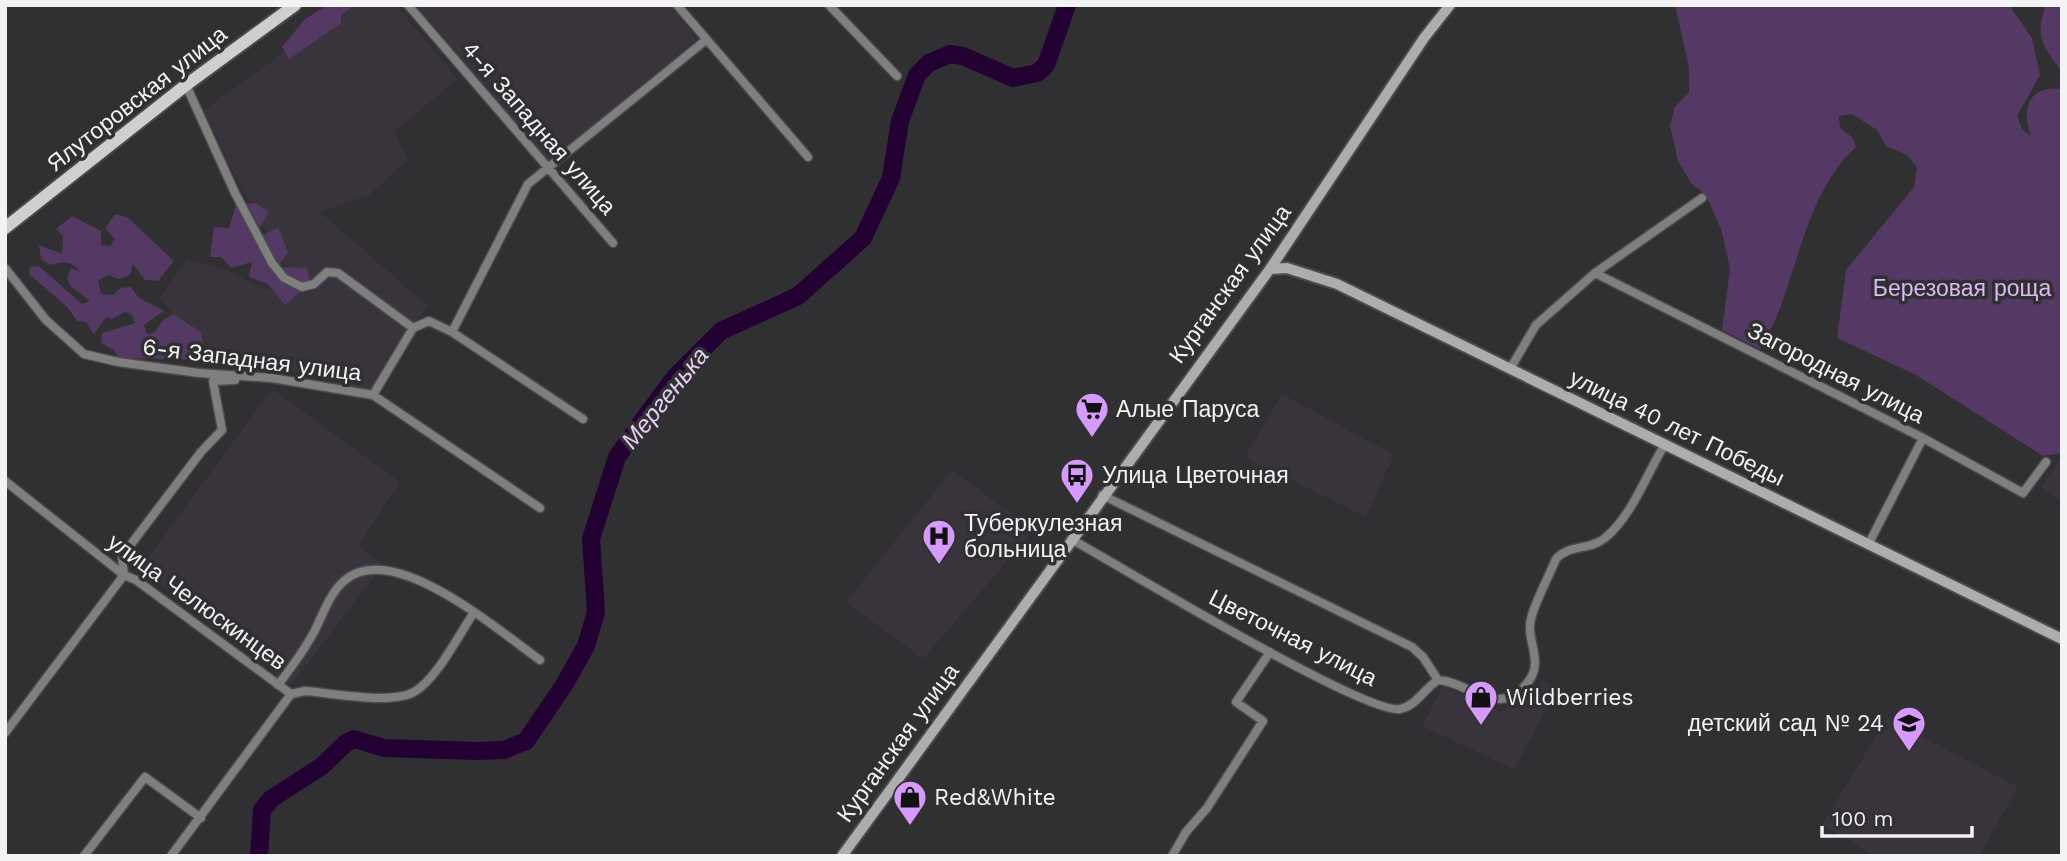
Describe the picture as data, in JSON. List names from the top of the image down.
{
  "streets": {
    "main road": ["Ялуторовская улица", "Курганская улица", "улица 40 лет Победы"],
    "street": [
      "4-я Западная улица",
      "6-я Западная улица",
      "Загородная улица",
      "улица Челюскинцев",
      "Цветочная улица"
    ]
  },
  "crossings": [
    ["Курганская улица", "улица 40 лет Победы"],
    ["Курганская улица", "Цветочная улица"]
  ],
  "water": ["Мергенька"],
  "parks": ["Березовая роща"],
  "places": {
    "supermarket": ["Алые Паруса"],
    "bus stop": ["Улица Цветочная"],
    "hospital": ["Туберкулезная больница"],
    "shop": ["Wildberries", "Red&White"],
    "school or university": ["детский сад № 24"]
  },
  "scale_bar": "100 m"
}
